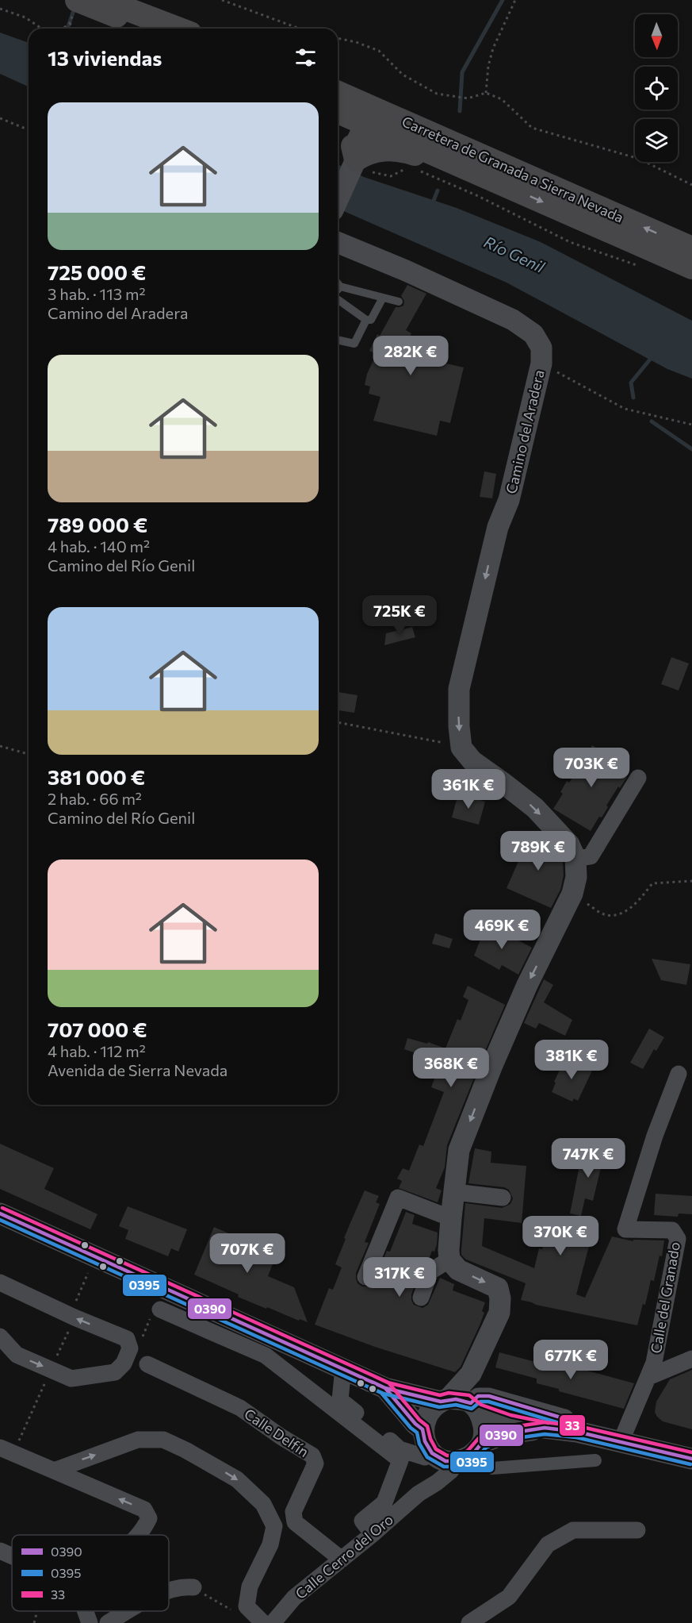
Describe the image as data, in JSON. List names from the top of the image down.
{
  "streets": {
    "main road": ["Carretera de Granada a Sierra Nevada"],
    "street": [
      "Camino del Aradera",
      "Calle del Granado",
      "Calle Delfín",
      "Calle Cerro del Oro"
    ]
  },
  "crossings": [
    ["Calle Delfín", "Calle Cerro del Oro"]
  ],
  "one_way": ["Camino del Aradera"],
  "water": ["Río Genil"],
  "lines": ["transit line 33", "transit line 0390", "transit line 0395"],
  "legend": ["0390", "0395", "33"],
  "north": "bottom",
  "page": {
    "heading": "13 viviendas",
    "list": [
      {
        "name": "725 000 €",
        "note": "3 hab. · 113 m² · Camino del Aradera"
      },
      {
        "name": "789 000 €",
        "note": "4 hab. · 140 m² · Camino del Río Genil"
      },
      {
        "name": "381 000 €",
        "note": "2 hab. · 66 m² · Camino del Río Genil"
      },
      {
        "name": "707 000 €",
        "note": "4 hab. · 112 m² · Avenida de Sierra Nevada"
      }
    ],
    "price": [
      "282K €",
      "725K €",
      "703K €",
      "361K €",
      "789K €",
      "469K €",
      "381K €",
      "368K €",
      "747K €",
      "370K €",
      "707K €",
      "317K €",
      "677K €"
    ]
  }
}
